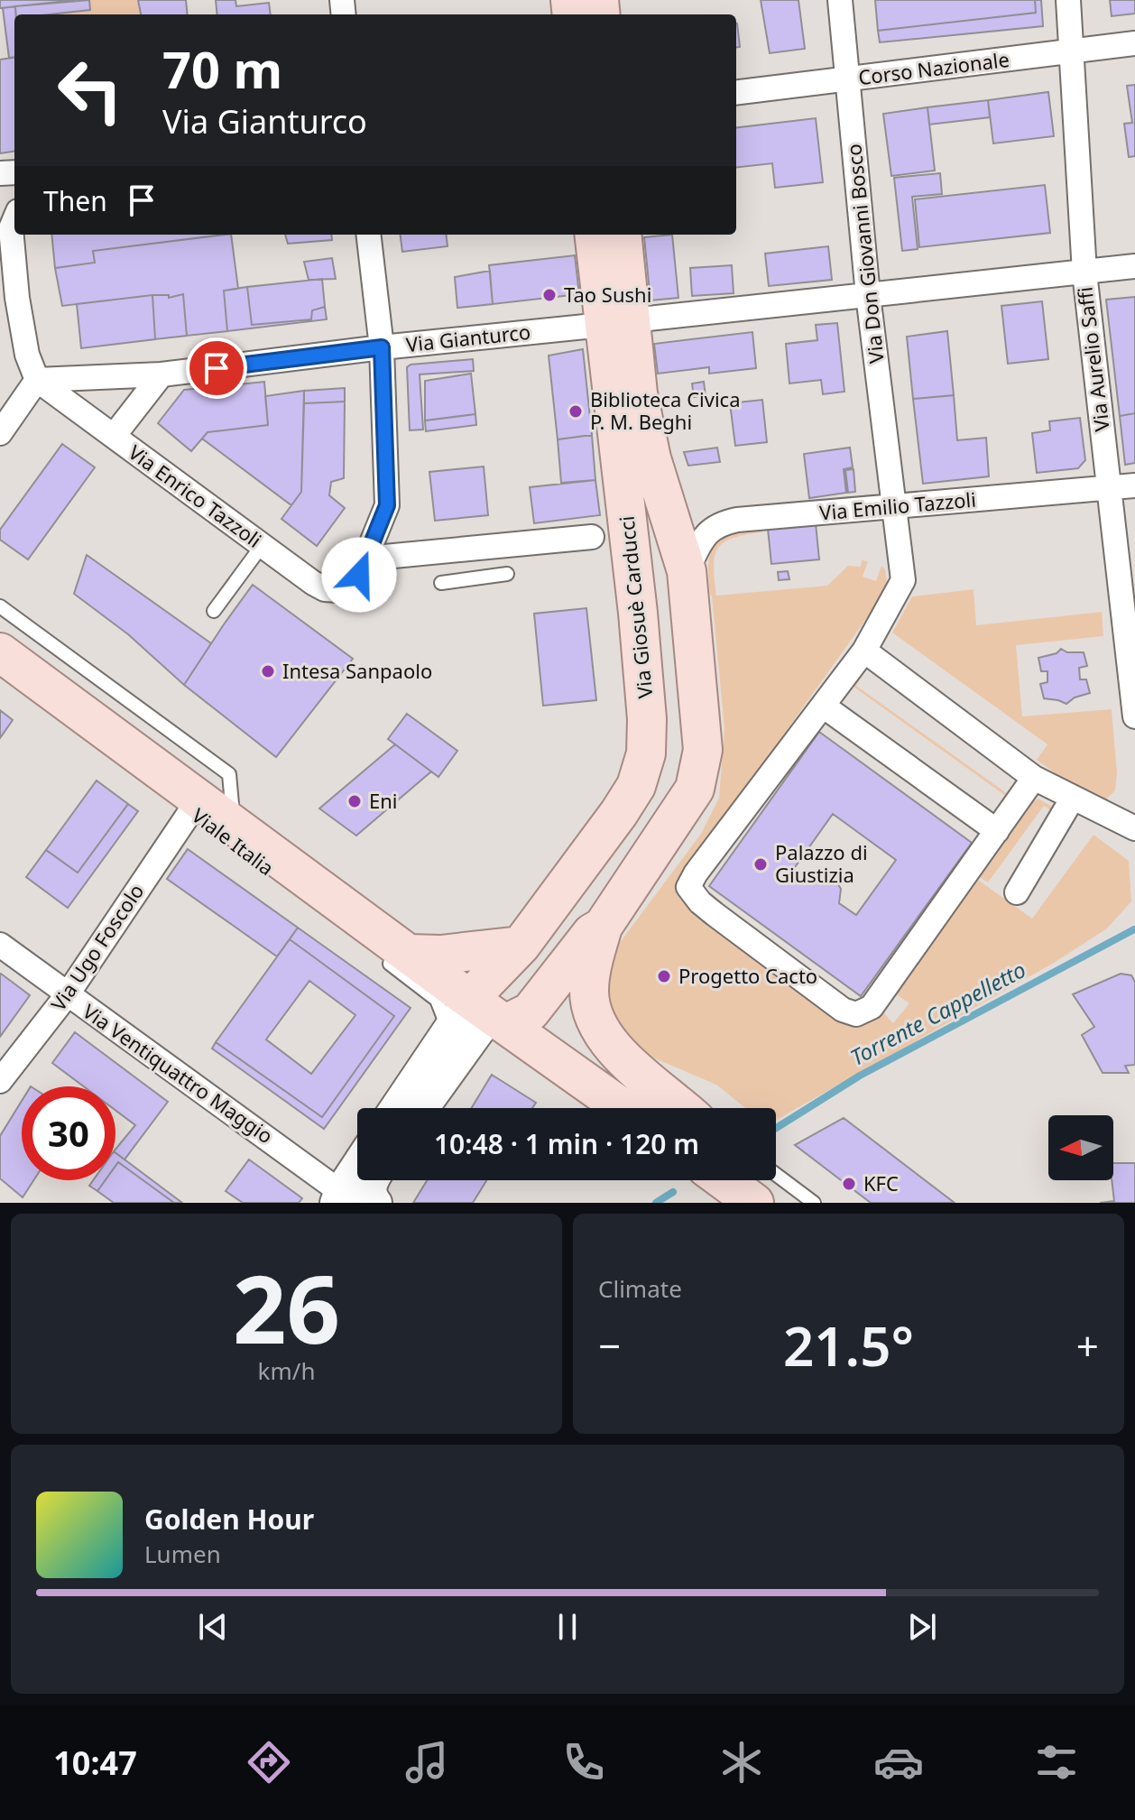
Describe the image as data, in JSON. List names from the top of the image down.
{
  "streets": {
    "main road": ["Via Giosuè Carducci", "Viale Italia"],
    "street": [
      "Corso Nazionale",
      "Via Don Giovanni Bosco",
      "Via Gianturco",
      "Via Aurelio Saffi",
      "Via Enrico Tazzoli",
      "Via Emilio Tazzoli",
      "Via Ugo Foscolo",
      "Via Ventiquattro Maggio"
    ]
  },
  "crossings": [
    ["Corso Nazionale", "Via Don Giovanni Bosco"],
    ["Corso Nazionale", "Via Aurelio Saffi"],
    ["Via Don Giovanni Bosco", "Via Gianturco"],
    ["Via Don Giovanni Bosco", "Via Emilio Tazzoli"],
    ["Via Gianturco", "Via Aurelio Saffi"],
    ["Via Gianturco", "Via Enrico Tazzoli"],
    ["Via Gianturco", "Via Giosuè Carducci"],
    ["Via Aurelio Saffi", "Via Emilio Tazzoli"],
    ["Via Emilio Tazzoli", "Via Giosuè Carducci"],
    ["Via Giosuè Carducci", "Viale Italia"],
    ["Viale Italia", "Via Ugo Foscolo"],
    ["Via Ugo Foscolo", "Via Ventiquattro Maggio"]
  ],
  "water": ["Torrente Cappelletto"],
  "places": [
    "Tao Sushi",
    "Biblioteca Civica P. M. Beghi",
    "Intesa Sanpaolo",
    "Eni",
    "Palazzo di Giustizia",
    "Progetto Cacto",
    "KFC"
  ],
  "north": "left",
  "page": {
    "turn": ["70 m", "Via Gianturco"],
    "then": "Then",
    "limit": "30",
    "trip": "10:48 · 1 min · 120 m",
    "tile": [
      ["26", "km/h"],
      "Climate"
    ],
    "heat": ["−", "21.5°", "+"],
    "song": ["Golden Hour", "Lumen"],
    "tabs": "10:47"
  }
}
